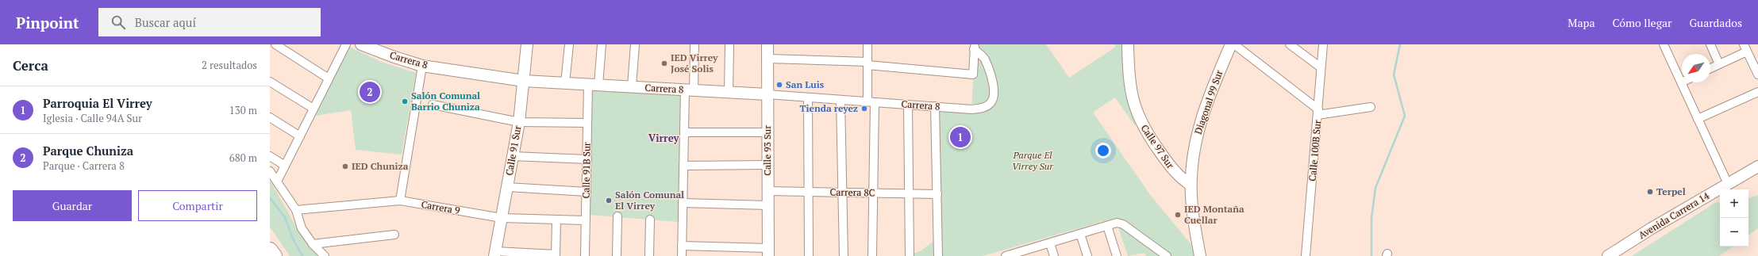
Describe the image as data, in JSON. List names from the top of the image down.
{
  "streets": {
    "street": [
      "Carrera 8",
      "Diagonal 99 Sur",
      "Calle 97 Sur",
      "Calle 91 Sur",
      "Calle 93 Sur",
      "Calle 100B Sur",
      "Calle 91B Sur",
      "Carrera 8C",
      "Carrera 9",
      "Avenida Carrera 14"
    ]
  },
  "crossings": [
    ["Carrera 8", "Calle 91 Sur"],
    ["Carrera 8", "Calle 93 Sur"],
    ["Carrera 8", "Calle 91B Sur"],
    ["Diagonal 99 Sur", "Calle 97 Sur"],
    ["Calle 91 Sur", "Carrera 9"],
    ["Calle 93 Sur", "Carrera 8C"],
    ["Calle 91B Sur", "Carrera 9"]
  ],
  "districts": ["Virrey"],
  "parks": ["Parque El Virrey Sur"],
  "places": [
    "IED Virrey José Solis",
    "San Luis",
    "Salón Comunal Barrio Chuniza",
    "Tienda reyez",
    "IED Chuniza",
    "Terpel",
    "Salón Comunal El Virrey",
    "IED Montaña Cuellar"
  ],
  "north": "bottom left",
  "page": {
    "header": "Pinpoint",
    "search": "Buscar aquí",
    "nav": ["Mapa", "Cómo llegar", "Guardados"],
    "heading": ["Cerca", "2 resultados"],
    "pins": ["2", "1"],
    "list": [
      {
        "mark": "1",
        "name": "Parroquia El Virrey",
        "note": "Iglesia · Calle 94A Sur",
        "value": "130 m"
      },
      {
        "mark": "2",
        "name": "Parque Chuniza",
        "note": "Parque · Carrera 8",
        "value": "680 m"
      }
    ],
    "buttons": ["Guardar", "Compartir"],
    "map_buttons": ["+", "−"]
  }
}
